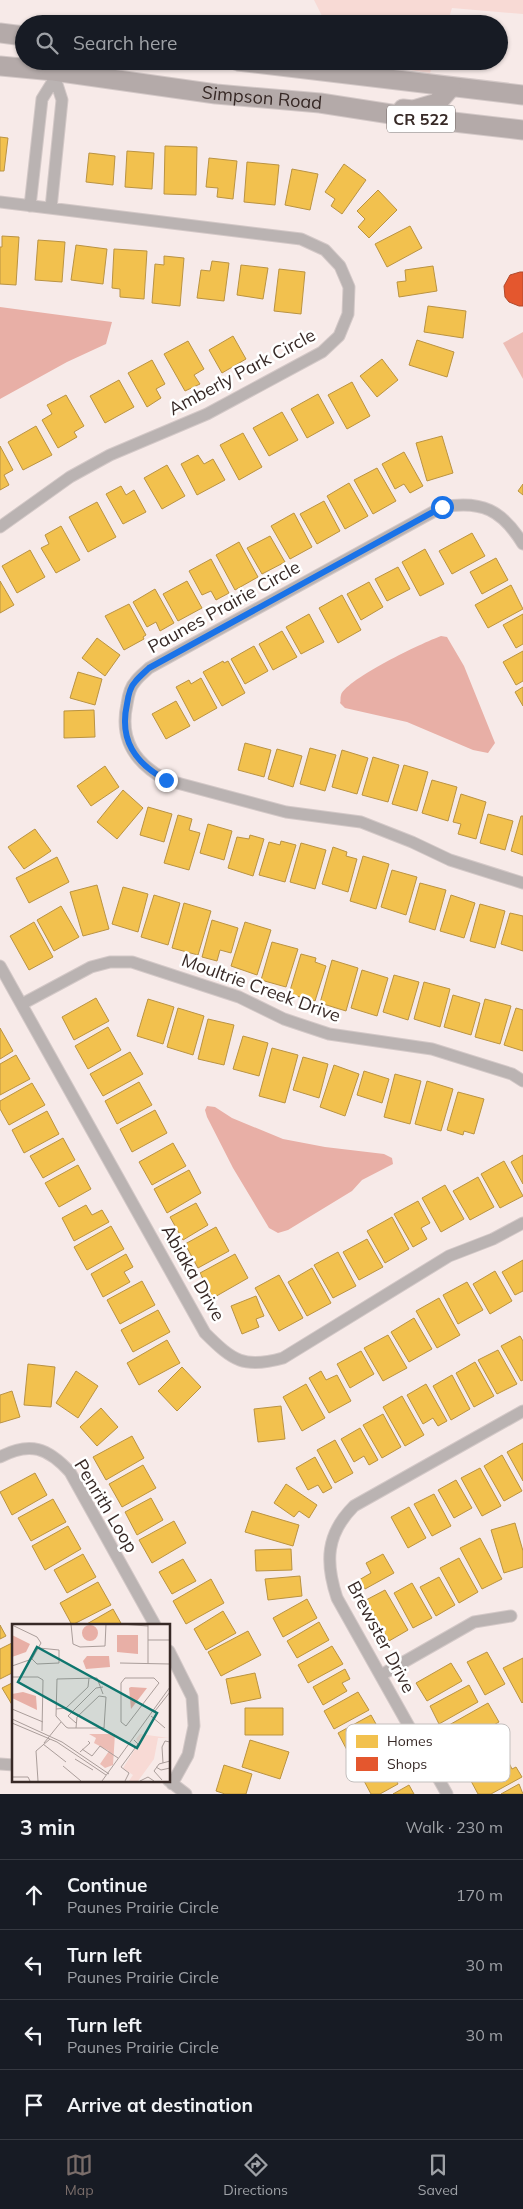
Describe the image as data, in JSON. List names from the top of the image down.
{
  "streets": {
    "main road": ["Simpson Road", "CR 522"],
    "street": [
      "Amberly Park Circle",
      "Paunes Prairie Circle",
      "Moultrie Creek Drive",
      "Abiaka Drive",
      "Penrith Loop",
      "Brewster Drive"
    ]
  },
  "crossings": [
    ["Moultrie Creek Drive", "Abiaka Drive"]
  ],
  "legend": ["Homes", "Shops"],
  "page": {
    "search": "Search here",
    "heading": ["3 min", "Walk · 230 m"],
    "list": [
      ["Continue", "Paunes Prairie Circle", "170 m"],
      ["Turn left", "Paunes Prairie Circle", "30 m"],
      ["Turn left", "Paunes Prairie Circle", "30 m"],
      "Arrive at destination"
    ],
    "nav": ["Map", "Directions", "Saved"]
  }
}
